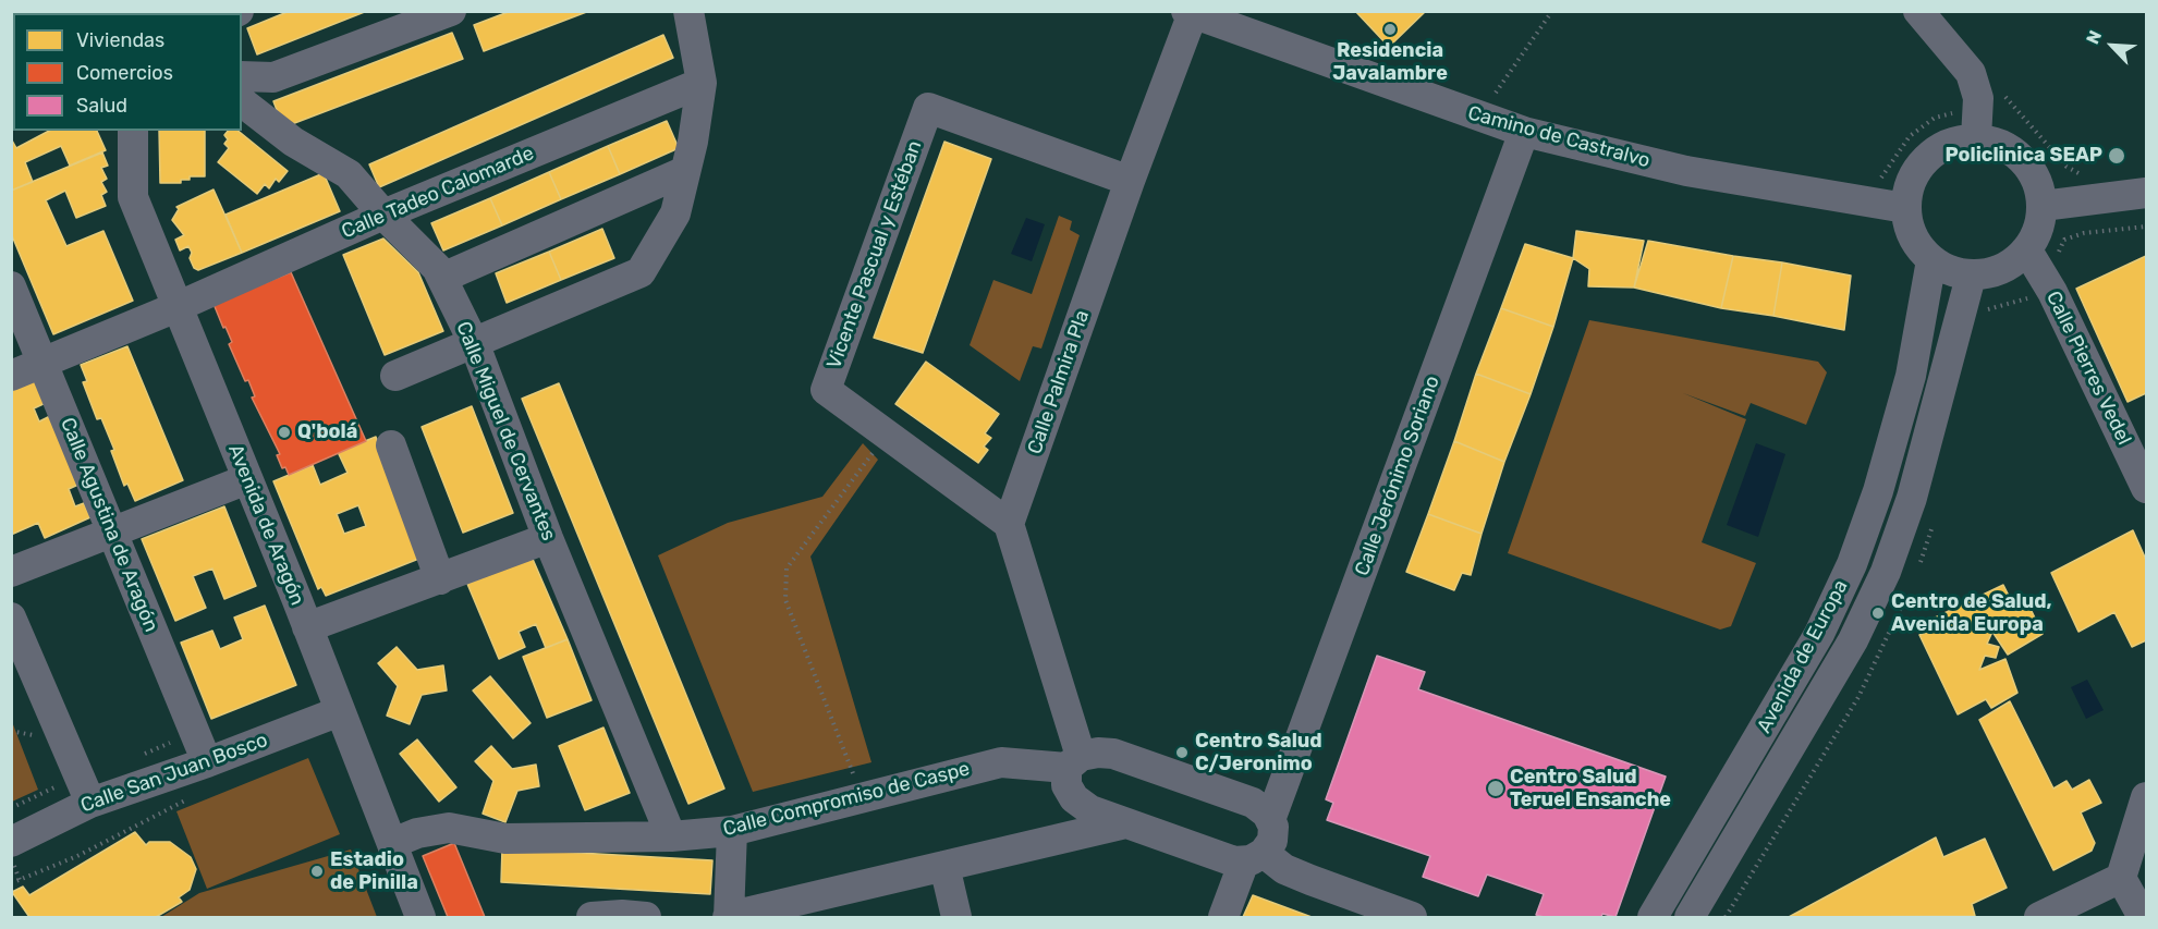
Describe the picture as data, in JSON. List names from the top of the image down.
{
  "streets": {
    "street": [
      "Camino de Castralvo",
      "Calle Tadeo Calomarde",
      "Vicente Pascual y Estéban",
      "Calle Pierres Vedel",
      "Calle Palmira Pla",
      "Calle Miguel de Cervantes",
      "Calle Jerónimo Soriano",
      "Calle Agustina de Aragón",
      "Avenida de Aragón",
      "Avenida de Europa",
      "Calle San Juan Bosco",
      "Calle Compromiso de Caspe"
    ]
  },
  "crossings": [
    ["Camino de Castralvo", "Calle Pierres Vedel"],
    ["Camino de Castralvo", "Calle Palmira Pla"],
    ["Camino de Castralvo", "Calle Jerónimo Soriano"],
    ["Camino de Castralvo", "Avenida de Europa"],
    ["Calle Tadeo Calomarde", "Calle Miguel de Cervantes"],
    ["Calle Tadeo Calomarde", "Calle Agustina de Aragón"],
    ["Calle Tadeo Calomarde", "Avenida de Aragón"],
    ["Vicente Pascual y Estéban", "Calle Palmira Pla"],
    ["Calle Pierres Vedel", "Avenida de Europa"],
    ["Calle Miguel de Cervantes", "Calle Compromiso de Caspe"],
    ["Calle Jerónimo Soriano", "Calle Compromiso de Caspe"],
    ["Calle Agustina de Aragón", "Calle San Juan Bosco"],
    ["Avenida de Aragón", "Calle San Juan Bosco"],
    ["Avenida de Aragón", "Calle Compromiso de Caspe"]
  ],
  "places": [
    "Residencia Javalambre",
    "Policlinica SEAP",
    "Q'bolá",
    "Centro de Salud, Avenida Europa",
    "Centro Salud C/Jeronimo",
    "Centro Salud Teruel Ensanche",
    "Estadio de Pinilla"
  ],
  "legend": ["Viviendas", "Comercios", "Salud"],
  "north": "top left"
}
